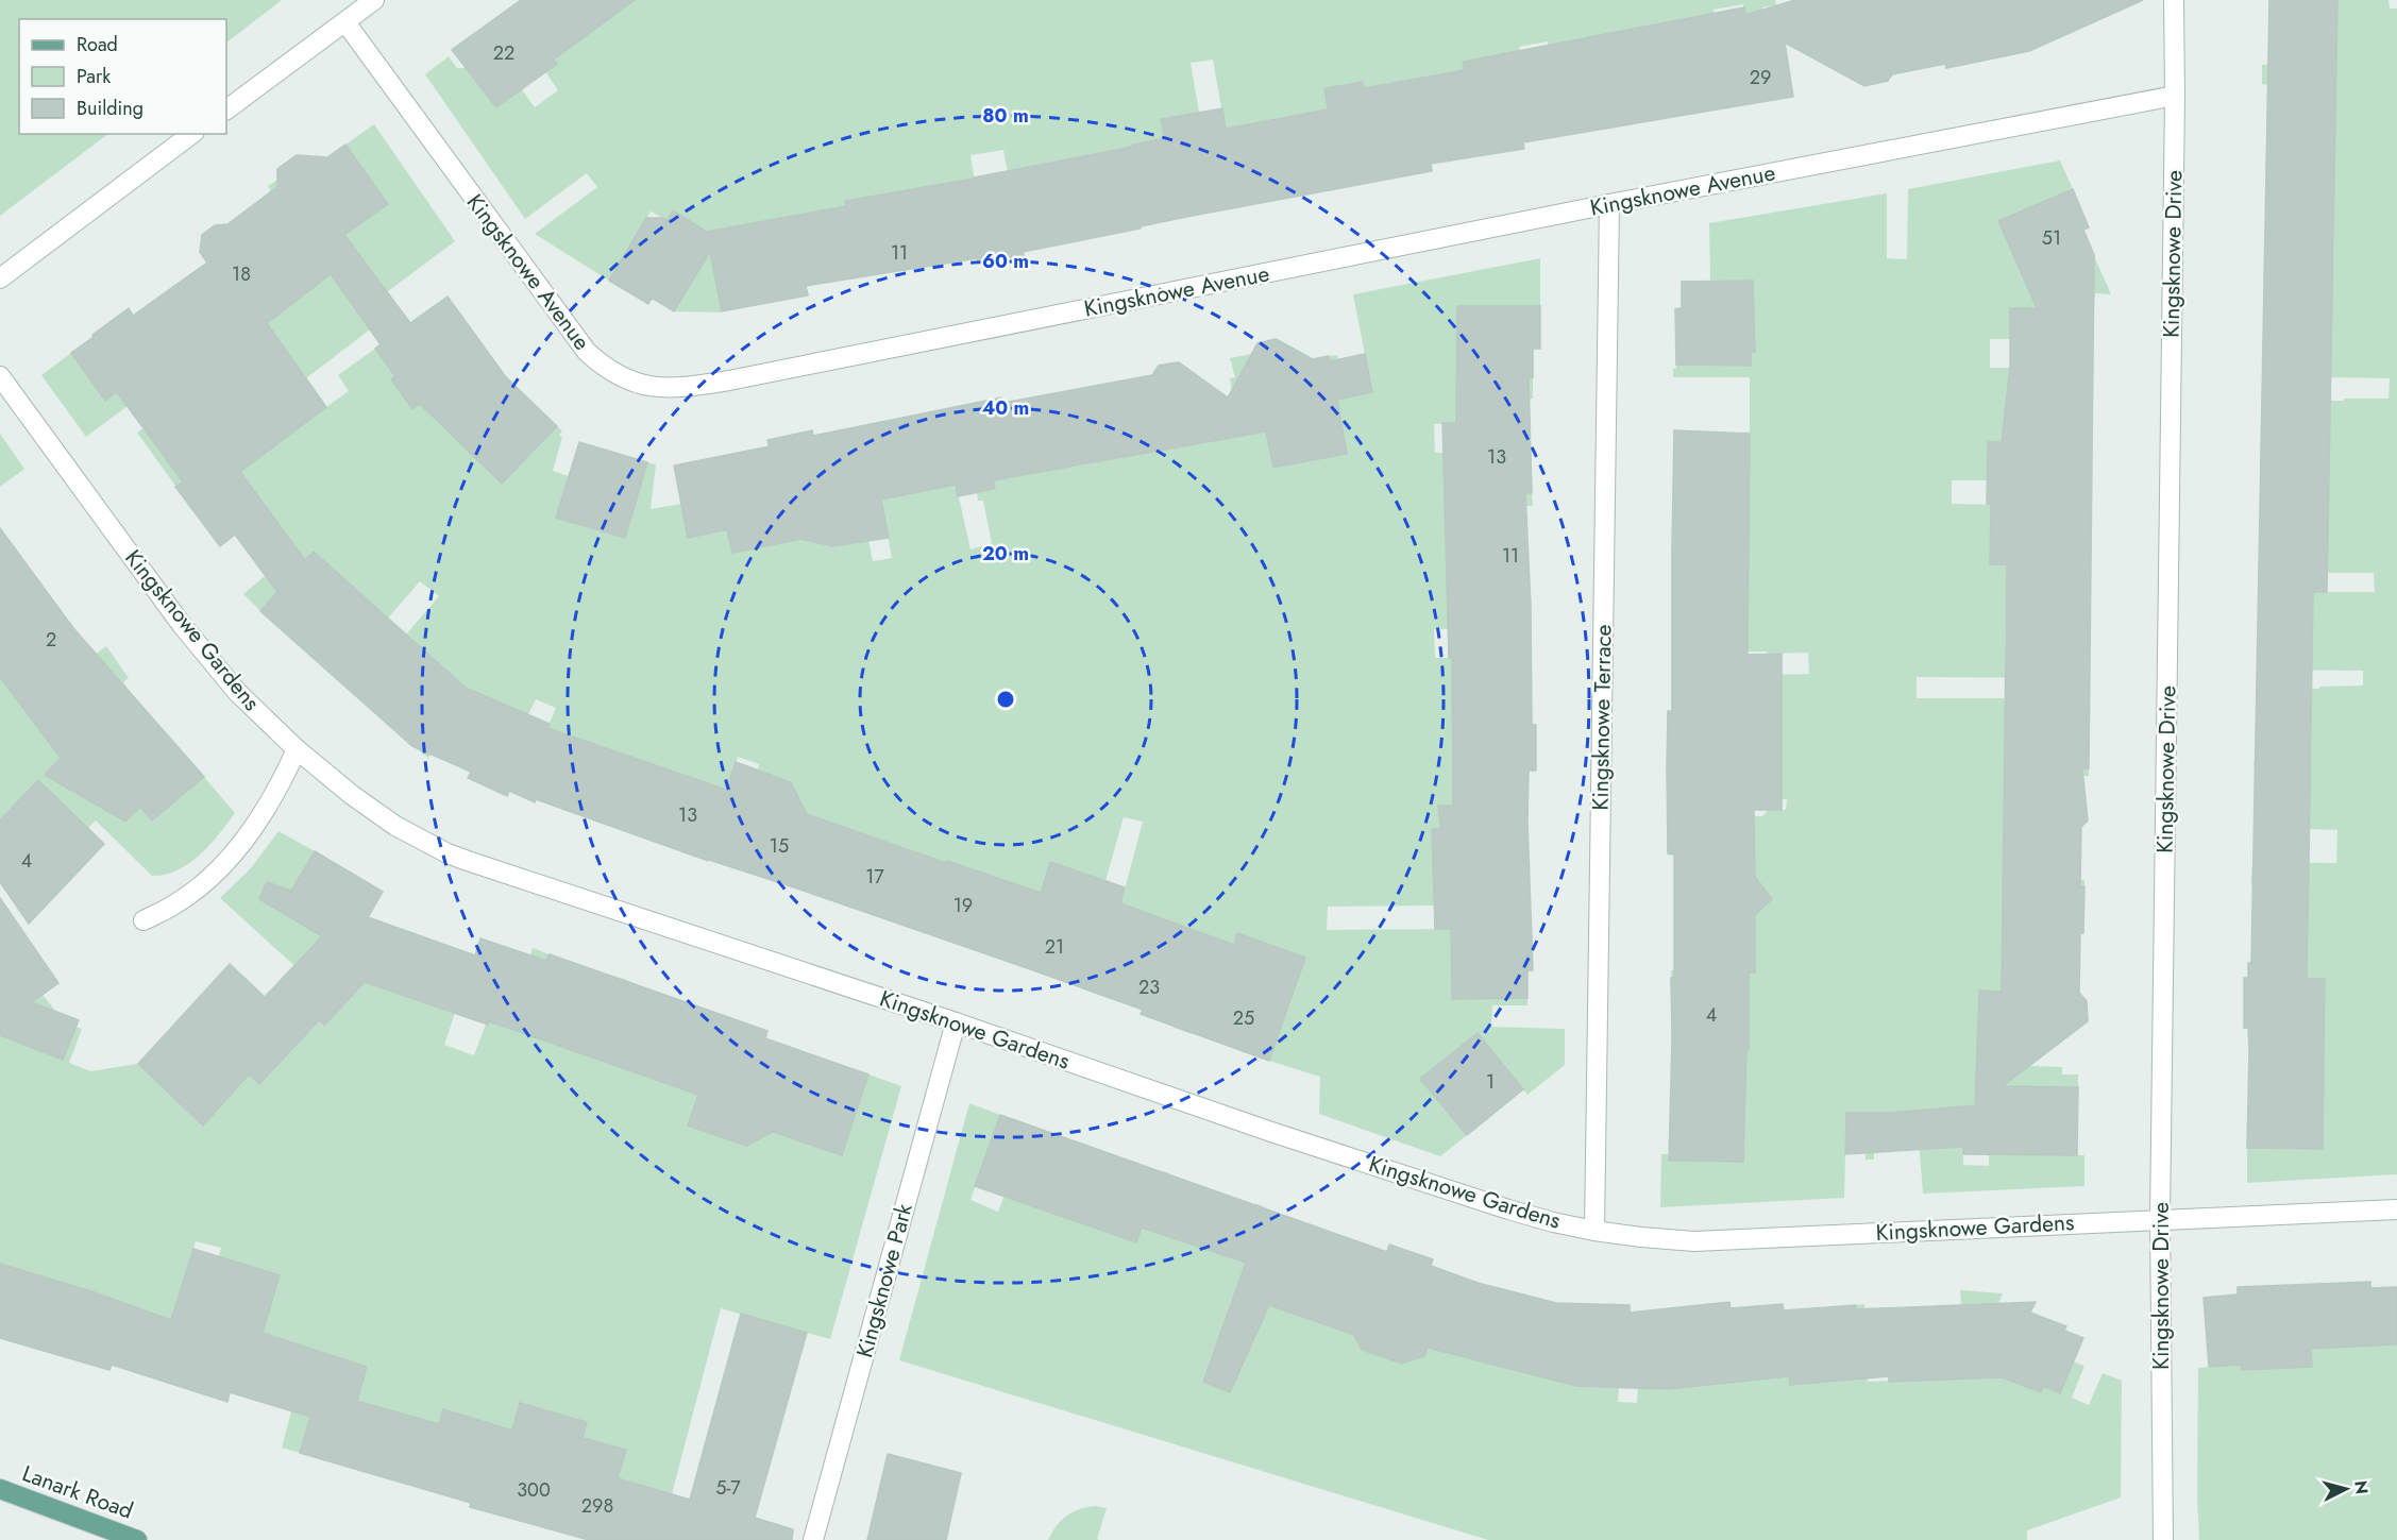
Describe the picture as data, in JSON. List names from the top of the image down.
{
  "streets": {
    "main road": ["Lanark Road"],
    "street": [
      "Kingsknowe Avenue",
      "Kingsknowe Drive",
      "Kingsknowe Gardens",
      "Kingsknowe Terrace",
      "Kingsknowe Park"
    ]
  },
  "crossings": [
    ["Kingsknowe Avenue", "Kingsknowe Drive"],
    ["Kingsknowe Avenue", "Kingsknowe Terrace"],
    ["Kingsknowe Drive", "Kingsknowe Gardens"],
    ["Kingsknowe Gardens", "Kingsknowe Terrace"],
    ["Kingsknowe Gardens", "Kingsknowe Park"]
  ],
  "house_numbers": [
    "22",
    "29",
    "51",
    "11",
    "18",
    "13",
    "11",
    "2",
    "13",
    "15",
    "4",
    "17",
    "19",
    "21",
    "23",
    "4",
    "25",
    "1",
    "5-7",
    "300",
    "298"
  ],
  "legend": ["Road", "Park", "Building"],
  "north": "right",
  "rings": [
    "80 m",
    "60 m",
    "40 m",
    "20 m"
  ]
}
